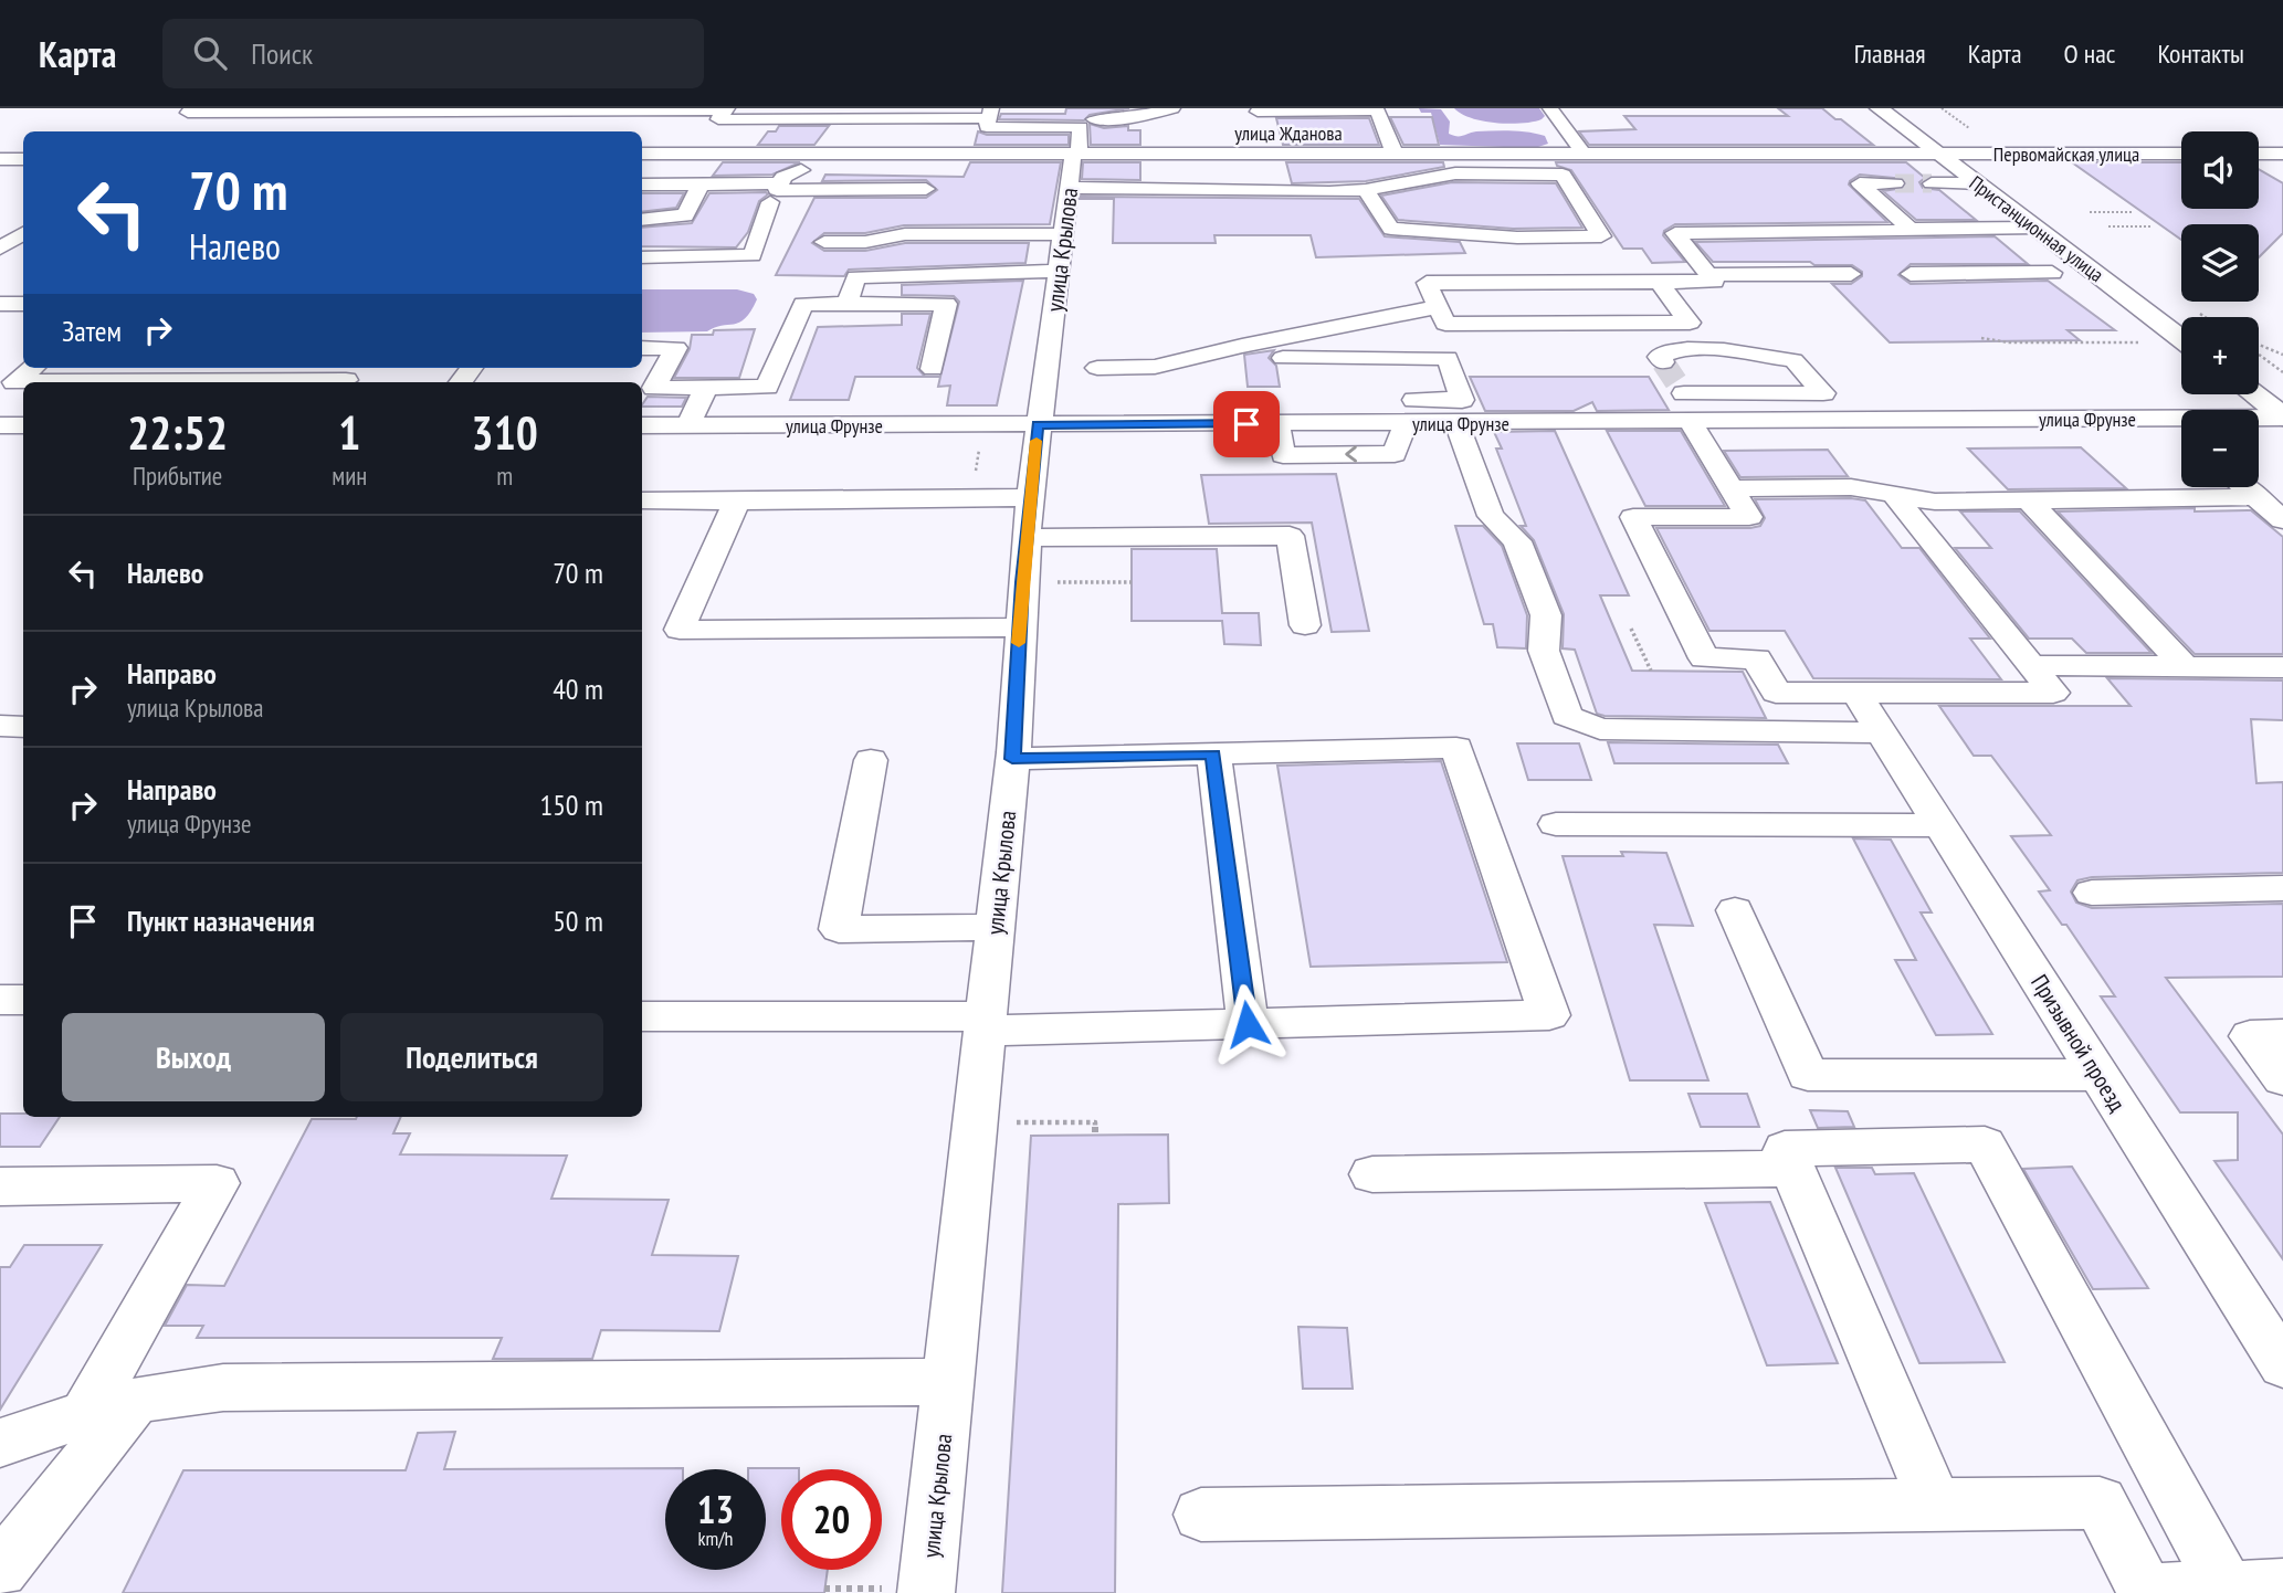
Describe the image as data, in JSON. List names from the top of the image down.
{
  "streets": {
    "main road": ["Первомайская улица", "Пристанционная улица"],
    "street": [
      "улица Жданова",
      "улица Крылова",
      "улица Фрунзе",
      "Призывной проезд"
    ]
  },
  "crossings": [
    ["улица Жданова", "Первомайская улица"],
    ["улица Жданова", "Пристанционная улица"],
    ["улица Жданова", "улица Крылова"],
    ["Первомайская улица", "Пристанционная улица"],
    ["улица Крылова", "улица Фрунзе"]
  ],
  "page": {
    "header": "Карта",
    "search": "Поиск",
    "nav": [
      "Главная",
      "Карта",
      "О нас",
      "Контакты"
    ],
    "map_buttons": ["+", "−"],
    "turn": ["70 m", "Налево"],
    "then": "Затем",
    "eta": [
      "22:52",
      "Прибытие",
      "1",
      "мин",
      "310",
      "m"
    ],
    "list": [
      {
        "name": "Налево",
        "value": "70 m"
      },
      {
        "name": "Направо",
        "note": "улица Крылова",
        "value": "40 m"
      },
      {
        "name": "Направо",
        "note": "улица Фрунзе",
        "value": "150 m"
      },
      {
        "name": "Пункт назначения",
        "value": "50 m"
      }
    ],
    "buttons": ["Выход", "Поделиться"],
    "speed": "13 km/h",
    "limit": "20"
  }
}
